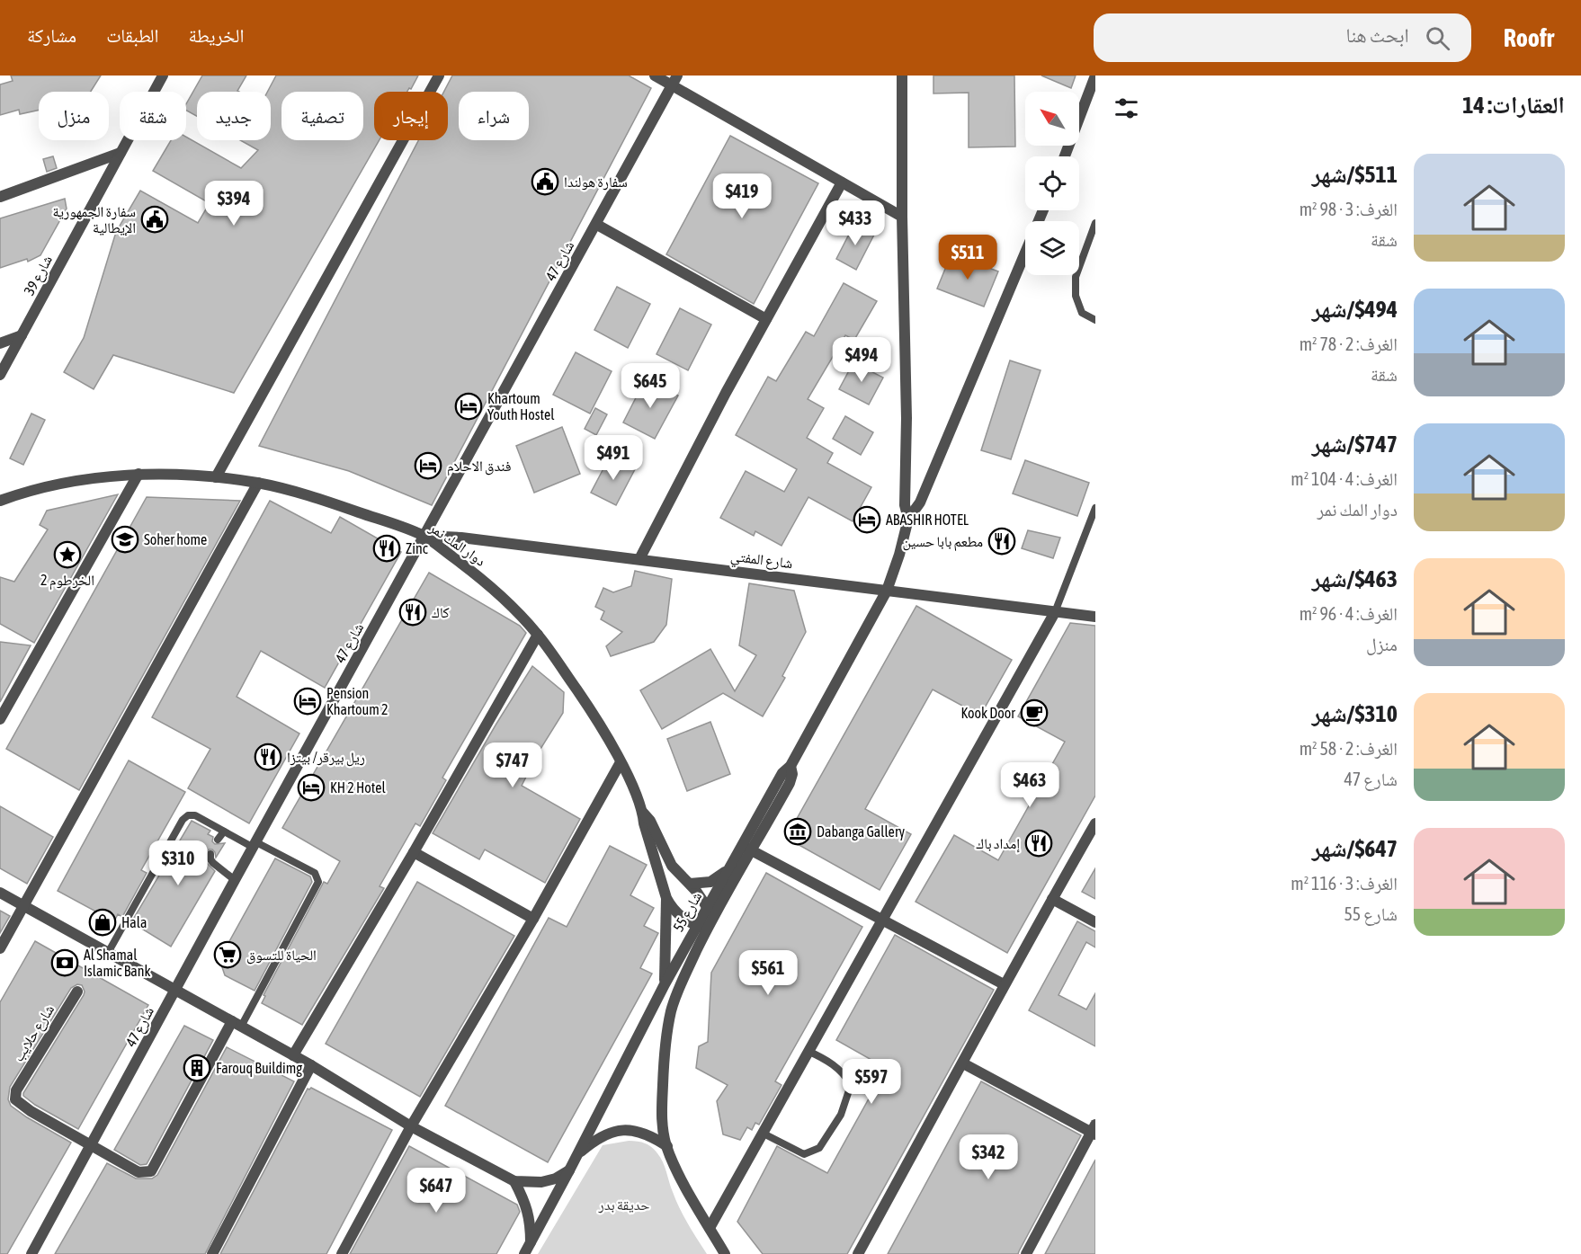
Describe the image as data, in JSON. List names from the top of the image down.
{
  "streets": {
    "street": [
      "شارع 47",
      "شارع 39",
      "دوار المك نمر",
      "شارع المفتي",
      "شارع 55",
      "شارع حلايب"
    ]
  },
  "crossings": [
    ["شارع 47", "دوار المك نمر"],
    ["شارع 47", "شارع المفتي"],
    ["شارع 47", "شارع حلايب"],
    ["دوار المك نمر", "شارع المفتي"],
    ["دوار المك نمر", "شارع 55"],
    ["شارع المفتي", "شارع 55"]
  ],
  "parks": ["حديقة بدر"],
  "places": {
    "public building": ["سفارة هولندا", "سفارة الجمهورية الإيطالية"],
    "hotel": [
      "Khartoum Youth Hostel",
      "فندق الاحلام",
      "ABASHIR HOTEL",
      "Pension Khartoum 2",
      "KH 2 Hotel"
    ],
    "school or university": ["Soher home"],
    "restaurant": [
      "مطعم بابا حسين",
      "Zinc",
      "كاك",
      "ريل بيرقر/ بيتزا",
      "إمداد باك"
    ],
    "place": ["الخرطوم 2"],
    "cafe": ["Kook Door"],
    "museum": ["Dabanga Gallery"],
    "shop": ["Hala"],
    "supermarket": ["الحياة للتسوق"],
    "bank": ["Al Shamal Islamic Bank"],
    "building": ["Farouq Buildimg"]
  },
  "north": "top left",
  "page": {
    "header": "Roofr",
    "search": "ابحث هنا",
    "nav": ["الخريطة", "الطبقات", "مشاركة"],
    "heading": "العقارات: 14",
    "chip": [
      "شراء",
      "إيجار",
      "تصفية",
      "جديد",
      "شقة",
      "منزل"
    ],
    "list": [
      {
        "name": "$511/شهر",
        "note": "الغرف: 3 · 98 m² · شقة"
      },
      {
        "name": "$494/شهر",
        "note": "الغرف: 2 · 78 m² · شقة"
      },
      {
        "name": "$747/شهر",
        "note": "الغرف: 4 · 104 m² · دوار المك نمر"
      },
      {
        "name": "$463/شهر",
        "note": "الغرف: 4 · 96 m² · منزل"
      },
      {
        "name": "$310/شهر",
        "note": "الغرف: 2 · 58 m² · شارع 47"
      },
      {
        "name": "$647/شهر",
        "note": "الغرف: 3 · 116 m² · شارع 55"
      }
    ],
    "price": [
      "$419",
      "$394",
      "$433",
      "$511",
      "$494",
      "$645",
      "$491",
      "$747",
      "$463",
      "$310",
      "$561",
      "$597",
      "$342",
      "$647"
    ]
  }
}
